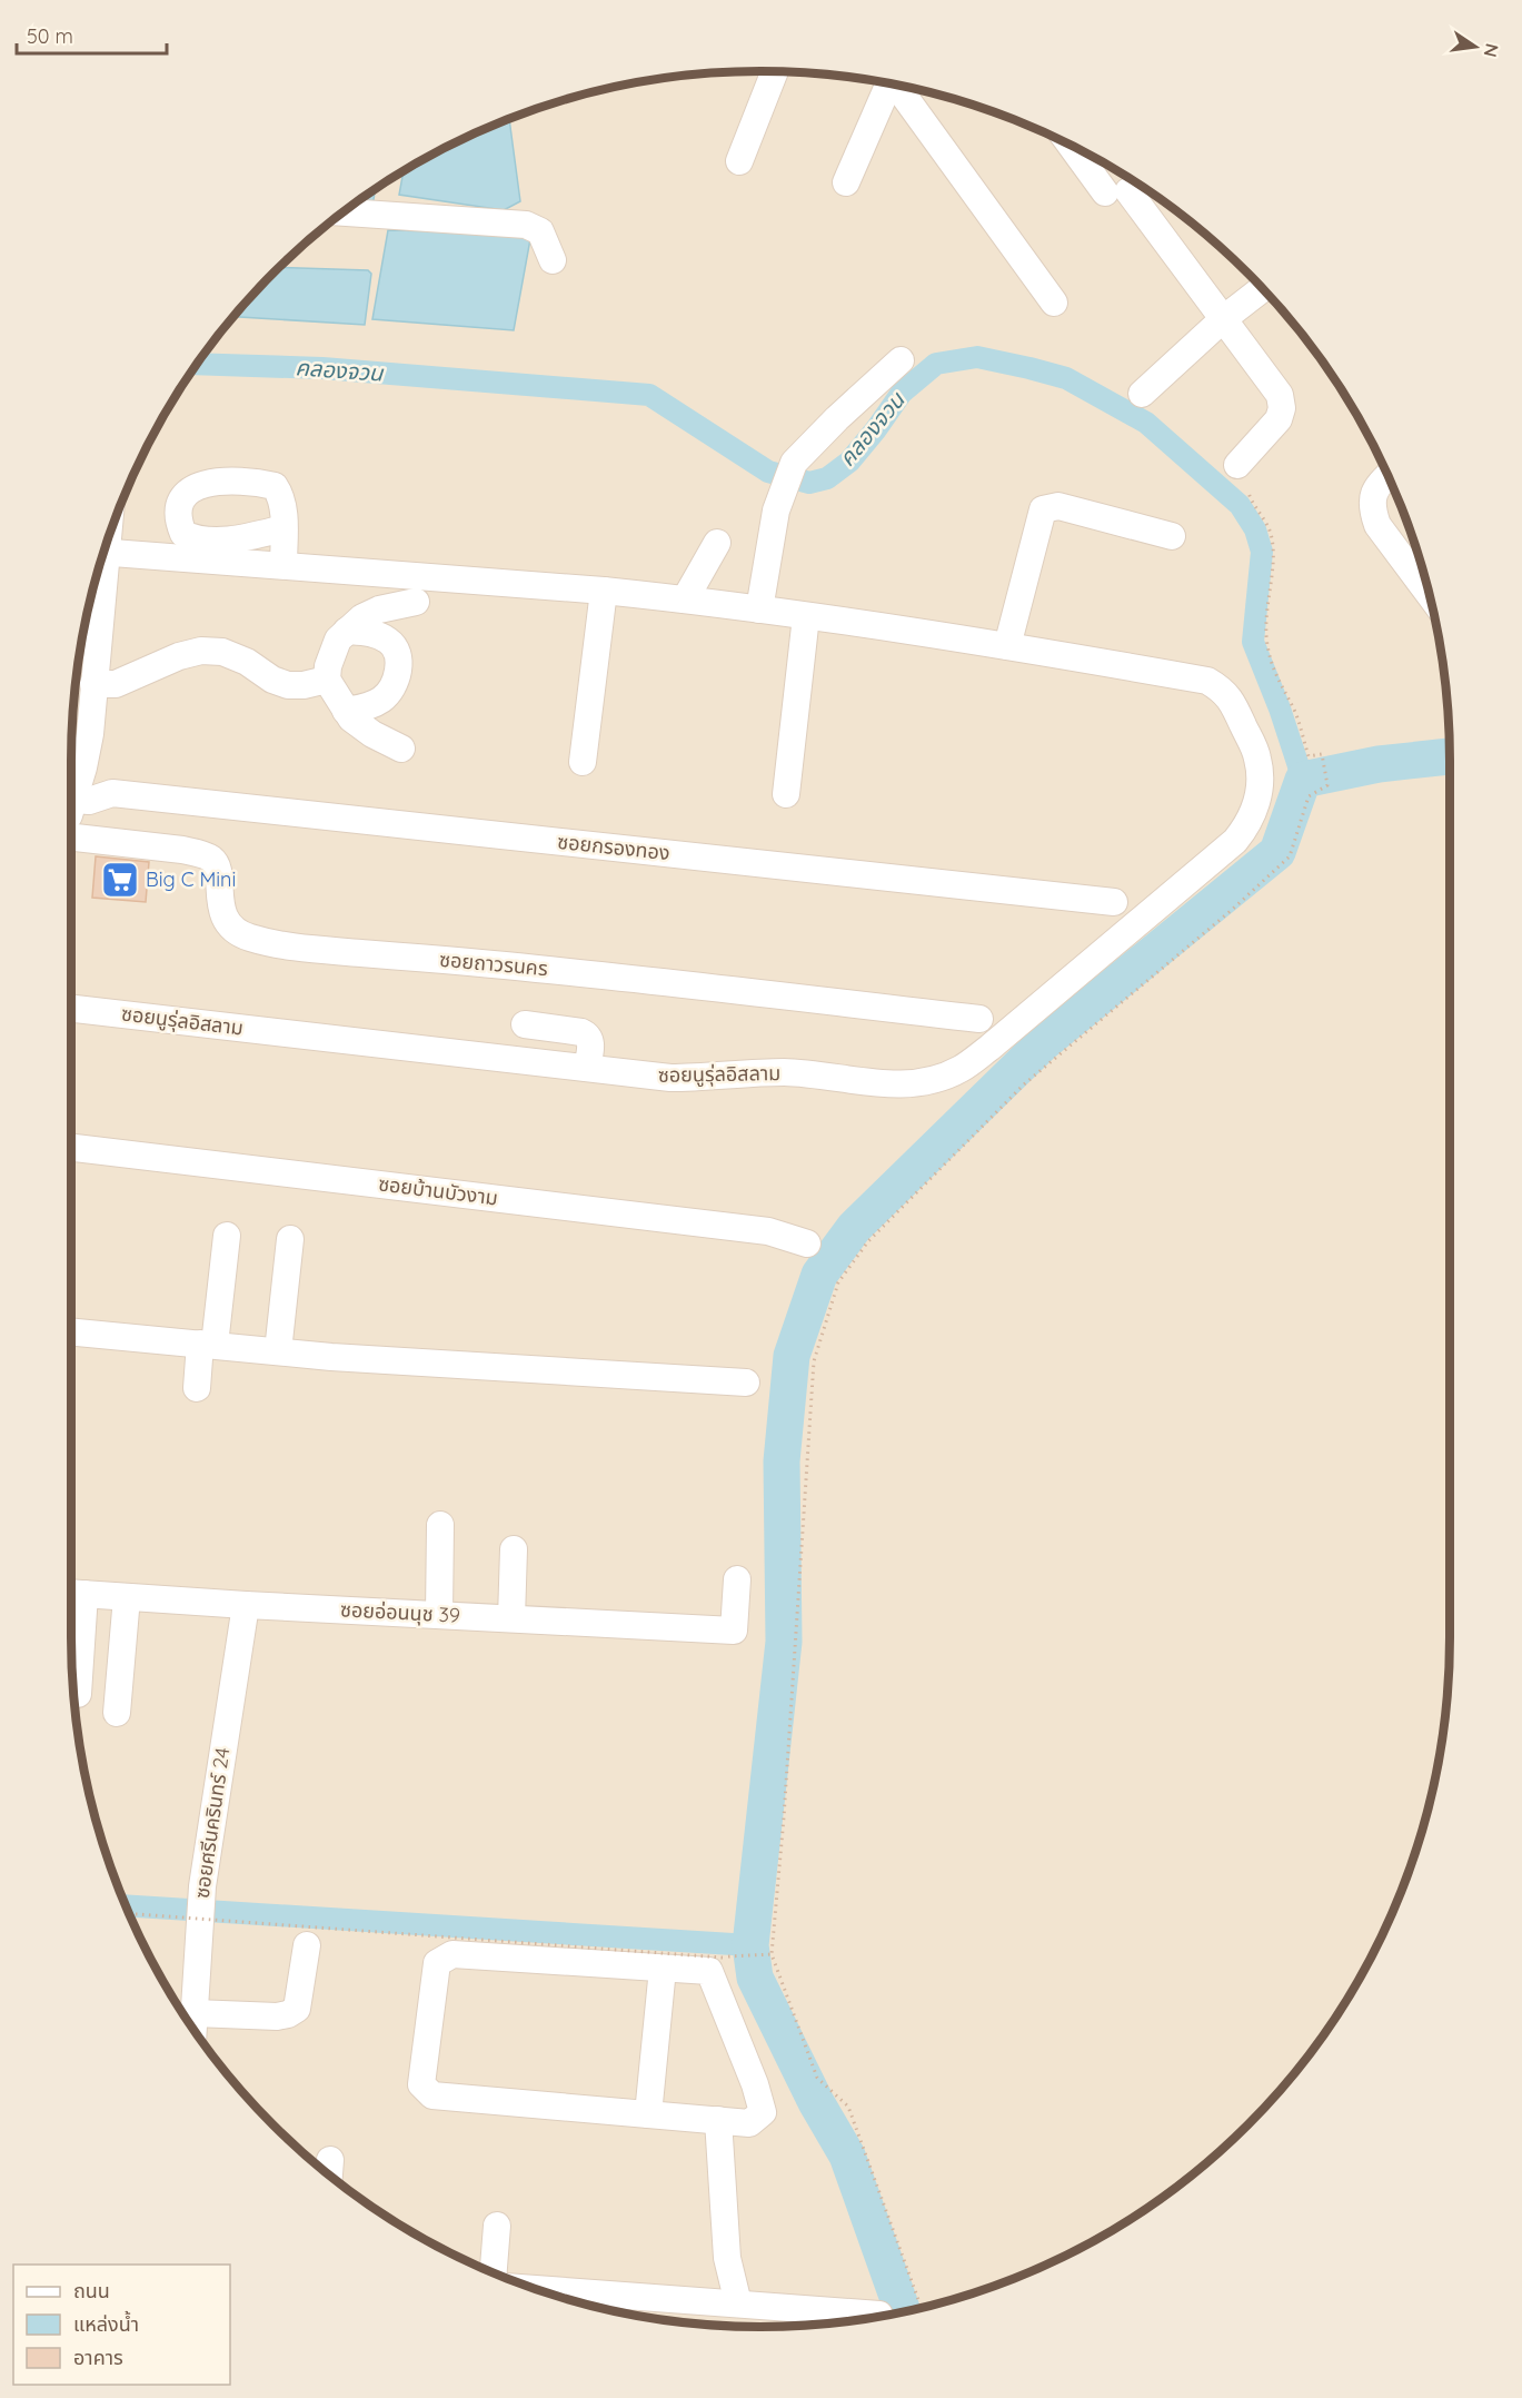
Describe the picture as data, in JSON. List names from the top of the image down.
{
  "streets": {
    "street": [
      "ซอยกรองทอง",
      "ซอยถาวรนคร",
      "ซอยนูรุ่ลอิสลาม",
      "ซอยบ้านบัวงาม",
      "ซอยอ่อนนุช 39",
      "ซอยศรีนครินทร์ 24"
    ]
  },
  "crossings": [
    ["ซอยอ่อนนุช 39", "ซอยศรีนครินทร์ 24"]
  ],
  "water": ["คลองจวน"],
  "places": {
    "supermarket": ["Big C Mini"]
  },
  "legend": ["ถนน", "แหล่งน้ำ", "อาคาร"],
  "scale_bar": "50 m",
  "north": "right"
}
